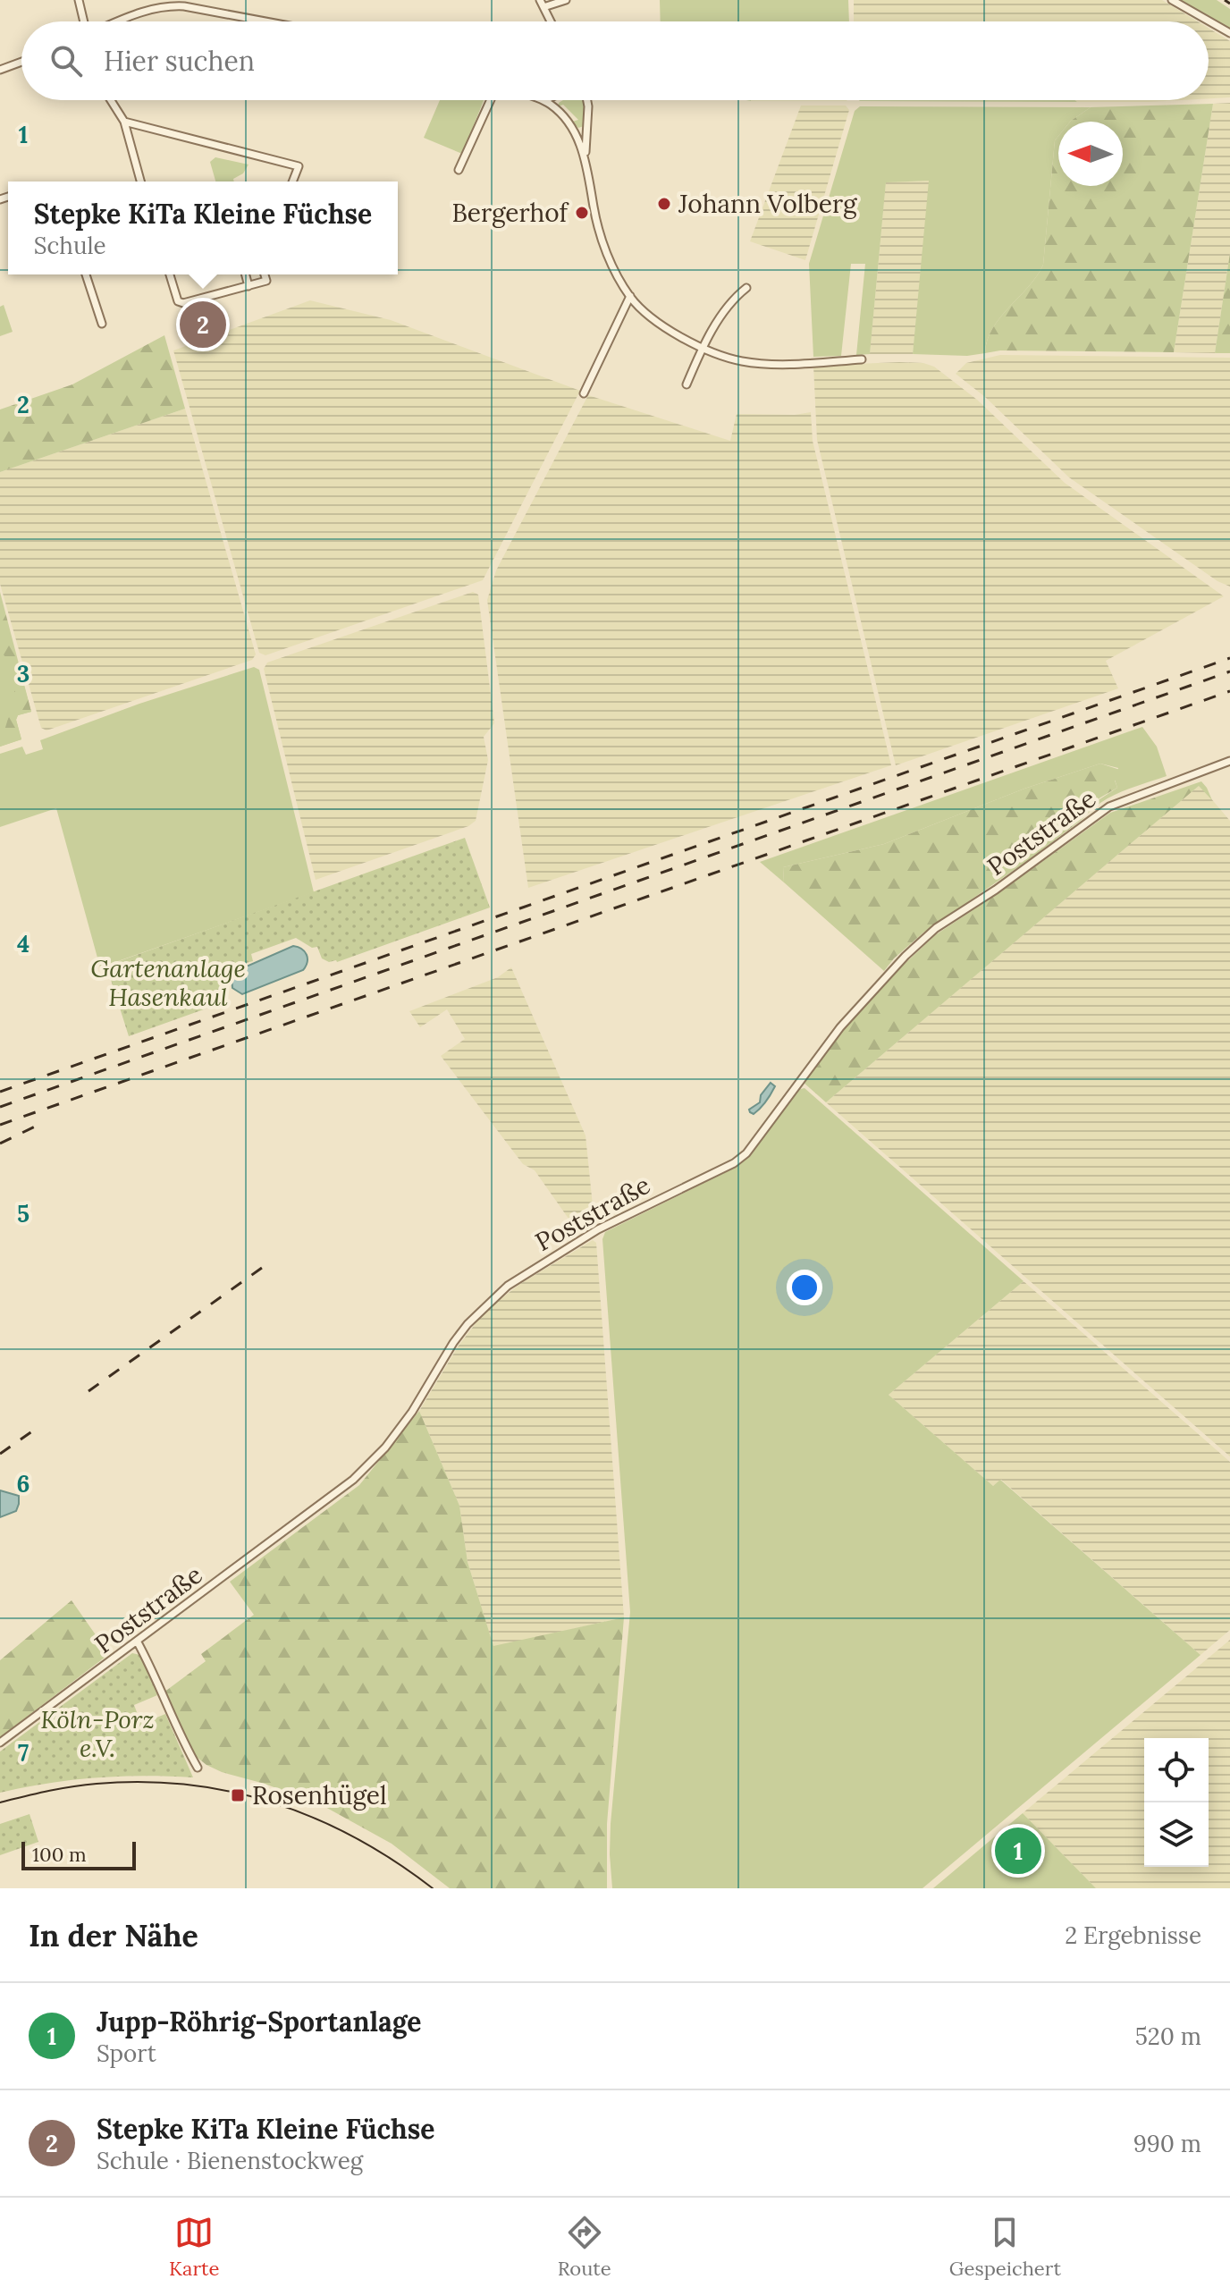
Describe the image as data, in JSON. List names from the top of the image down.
{
  "streets": {
    "street": ["Poststraße"]
  },
  "parks": ["Gartenanlage Hasenkaul", "Köln-Porz e.V."],
  "places": {
    "other": ["Johann Volberg", "Bergerhof"],
    "transit": ["Rosenhügel"]
  },
  "scale_bar": "100 m",
  "north": "left",
  "page": {
    "search": "Hier suchen",
    "popup": ["Stepke KiTa Kleine Füchse", "Schule"],
    "pins": ["2", "1"],
    "scale": "100 m",
    "heading": ["In der Nähe", "2 Ergebnisse"],
    "list": [
      {
        "mark": "1",
        "name": "Jupp-Röhrig-Sportanlage",
        "note": "Sport",
        "value": "520 m"
      },
      {
        "mark": "2",
        "name": "Stepke KiTa Kleine Füchse",
        "note": "Schule · Bienenstockweg",
        "value": "990 m"
      }
    ],
    "nav": ["Karte", "Route", "Gespeichert"]
  },
  "grid": {
    "rows": [
      "1",
      "2",
      "3",
      "4",
      "5",
      "6",
      "7"
    ]
  }
}
